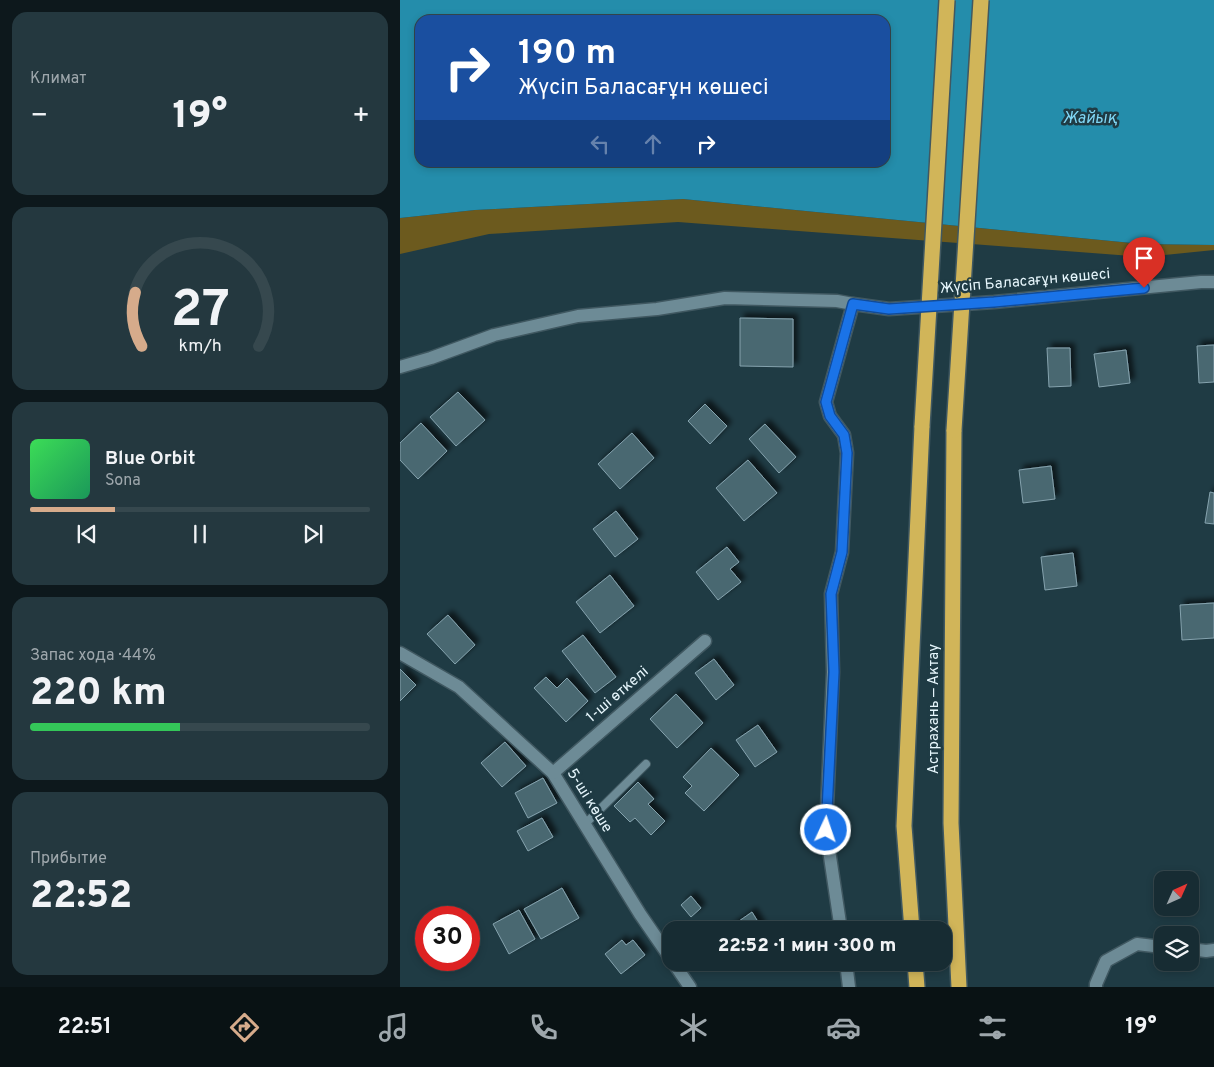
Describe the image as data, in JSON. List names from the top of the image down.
{
  "streets": {
    "highway": ["Астрахань — Актау"],
    "street": ["Жүсіп Баласағұн көшесі", "1-ші өткелі", "5-шi көше"]
  },
  "crossings": [
    ["1-ші өткелі", "5-шi көше"]
  ],
  "water": ["Жайық"],
  "north": "top right",
  "page": {
    "tile": [
      "Климат",
      ["Запас хода · 44%", "220 km"],
      ["Прибытие", "22:52"]
    ],
    "turn": ["190 m", "Жүсіп Баласағұн көшесі"],
    "heat": ["−", "19°", "+"],
    "song": ["Blue Orbit", "Sona"],
    "limit": "30",
    "trip": "22:52 · 1 мин · 300 m",
    "tabs": ["22:51", "19°"],
    "gauge": ["27", "km/h"]
  }
}
